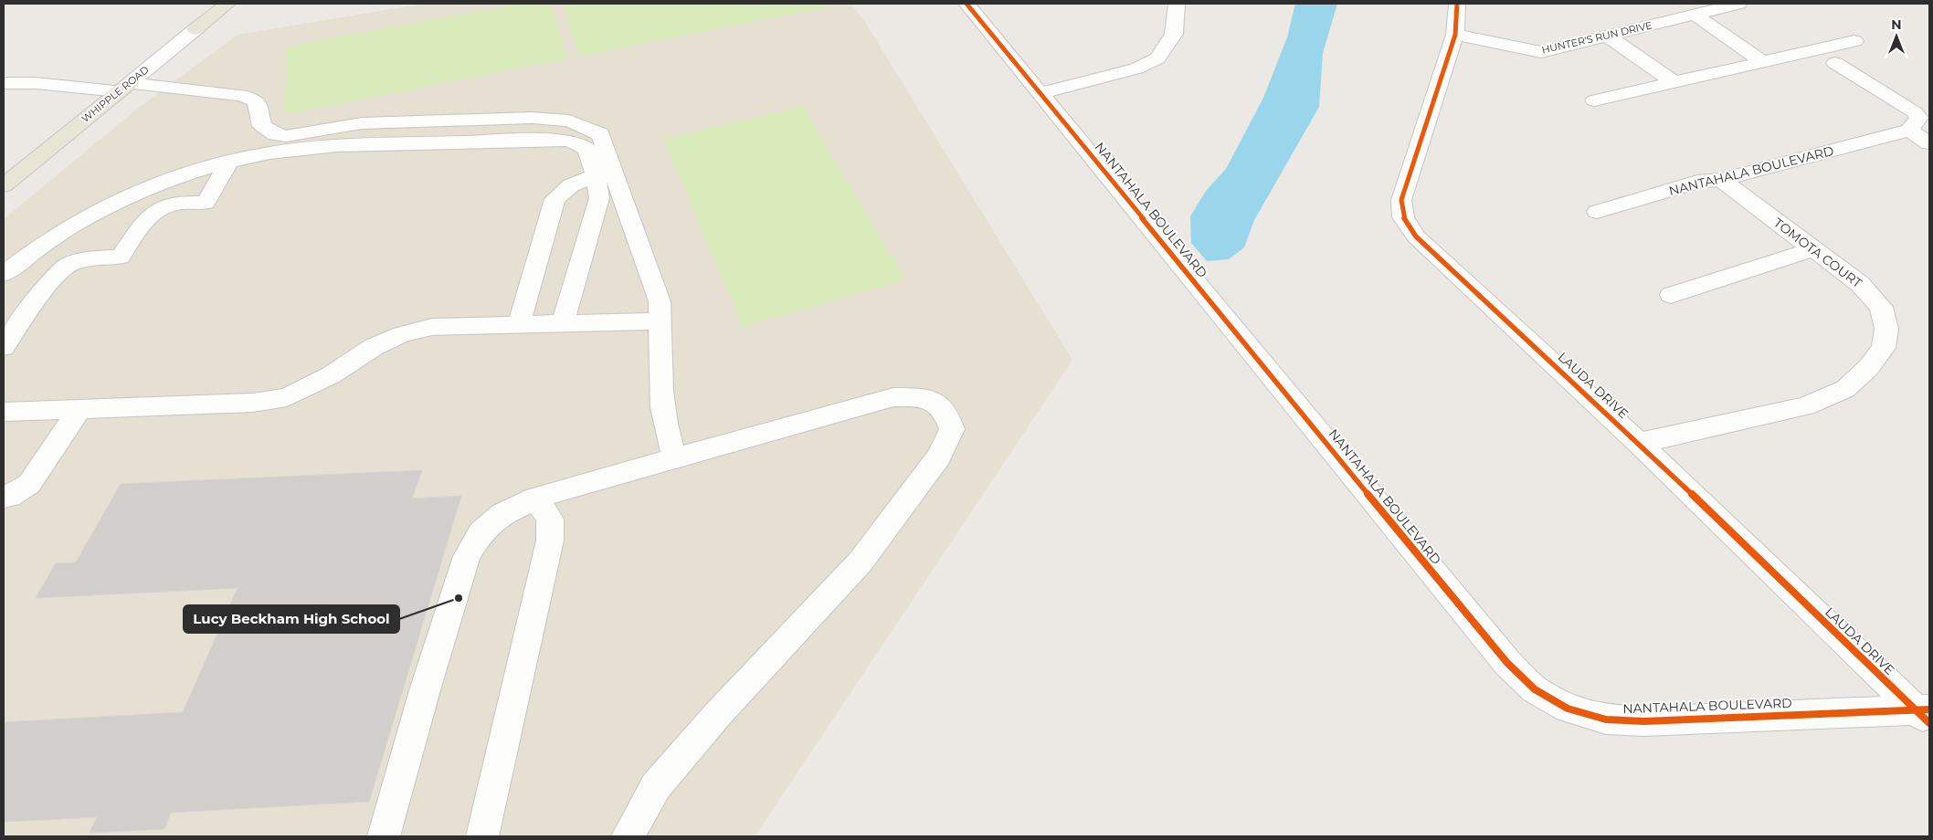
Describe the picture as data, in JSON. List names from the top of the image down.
{
  "streets": {
    "main road": ["WHIPPLE ROAD"],
    "street": [
      "HUNTER'S RUN DRIVE",
      "NANTAHALA BOULEVARD",
      "TOMOTA COURT",
      "LAUDA DRIVE"
    ]
  },
  "crossings": [
    ["HUNTER'S RUN DRIVE", "LAUDA DRIVE"],
    ["NANTAHALA BOULEVARD", "TOMOTA COURT"],
    ["NANTAHALA BOULEVARD", "LAUDA DRIVE"],
    ["TOMOTA COURT", "LAUDA DRIVE"]
  ],
  "places": ["Lucy Beckham High School"],
  "north": "top"
}
